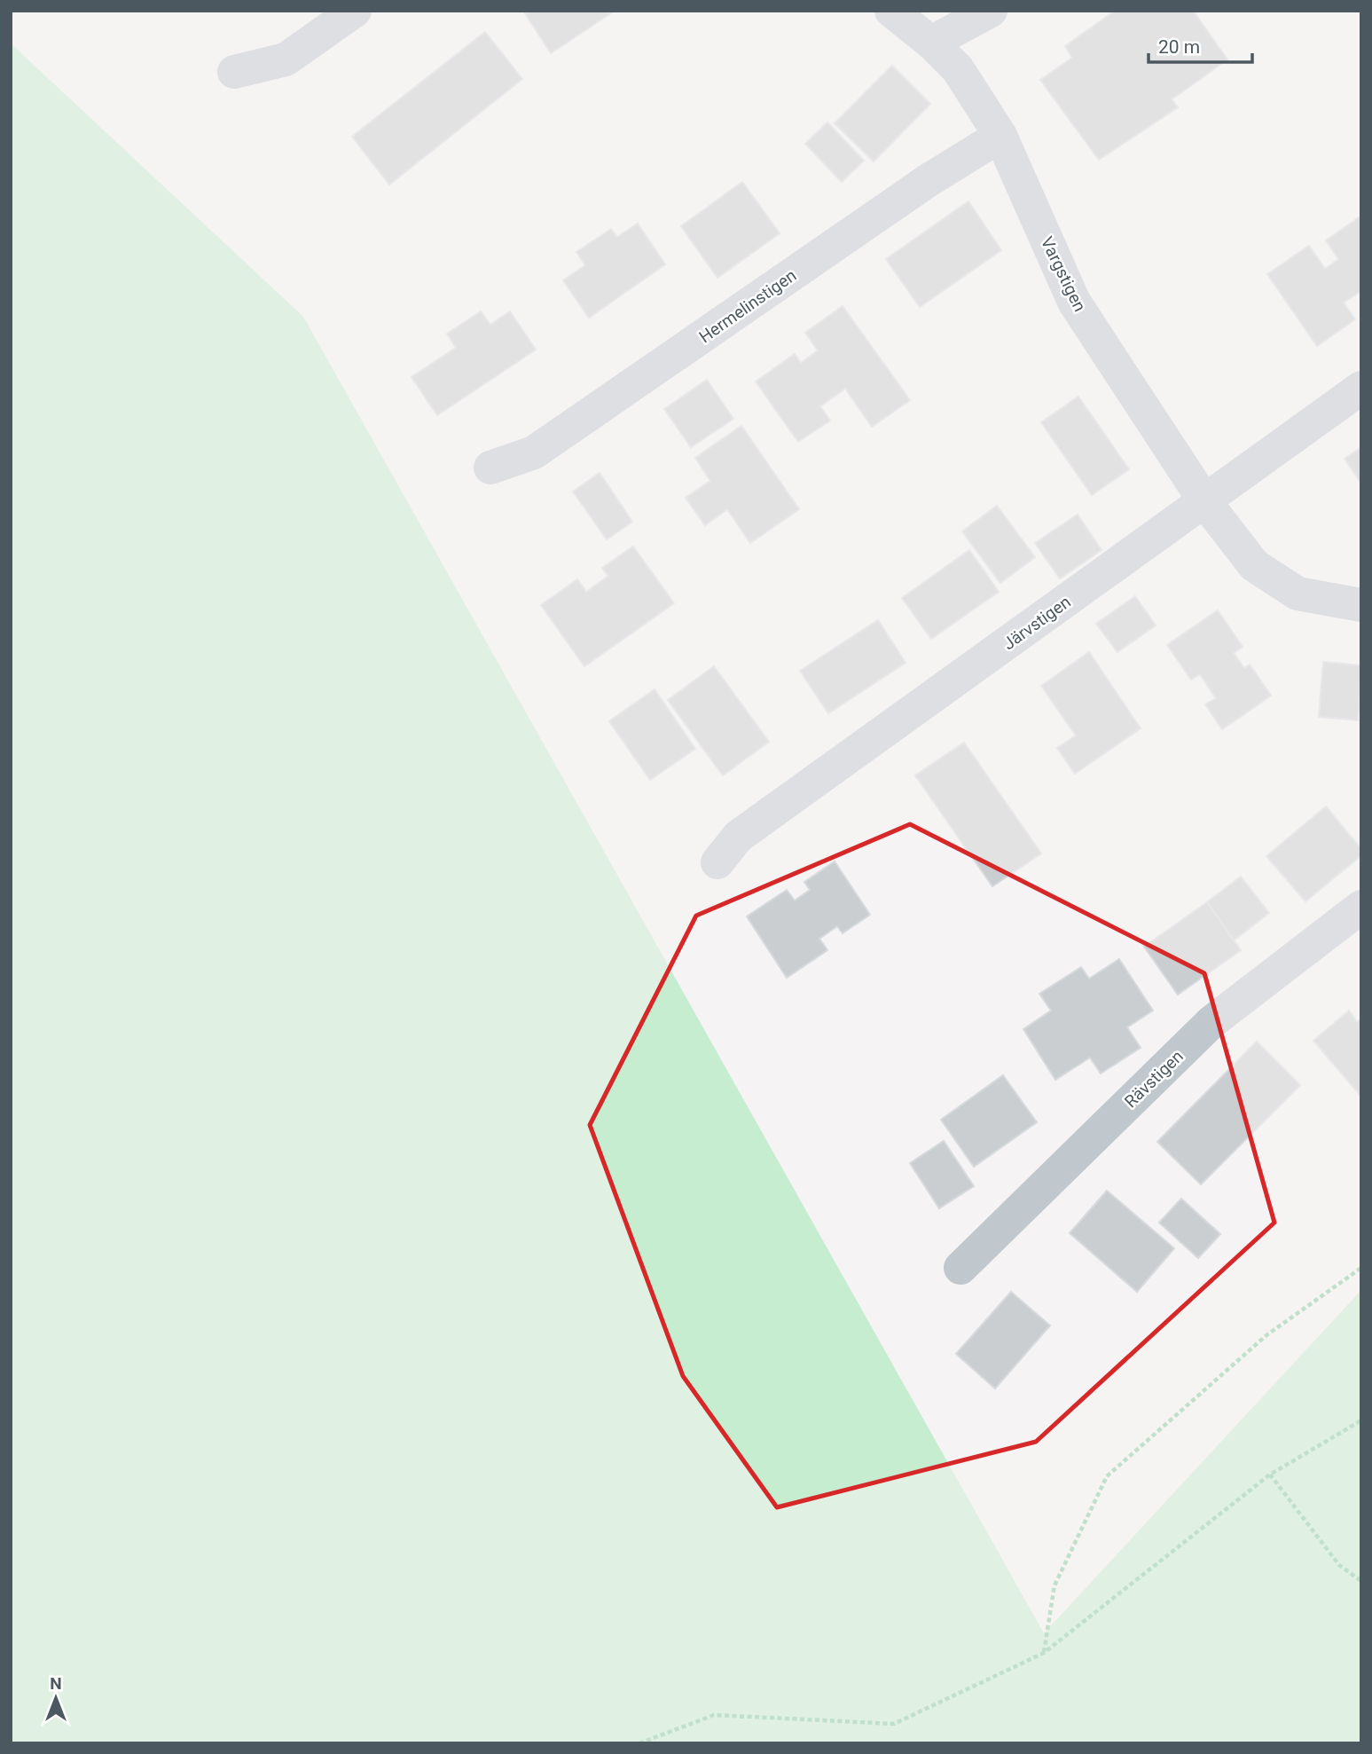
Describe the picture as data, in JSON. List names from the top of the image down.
{
  "streets": {
    "street": [
      "Vargstigen",
      "Hermelinstigen",
      "Järvstigen",
      "Rävstigen"
    ]
  },
  "crossings": [
    ["Vargstigen", "Hermelinstigen"],
    ["Vargstigen", "Järvstigen"]
  ],
  "scale_bar": "20 m",
  "north": "top"
}
